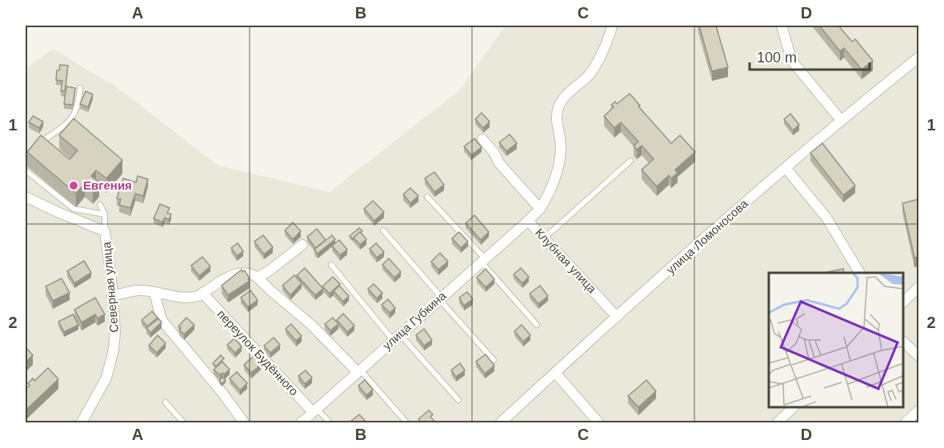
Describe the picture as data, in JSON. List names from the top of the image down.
{
  "streets": {
    "street": [
      "улица Ломоносова",
      "Клубная улица",
      "Северная улица",
      "улица Губкина",
      "переулок Будённого"
    ]
  },
  "crossings": [
    ["улица Ломоносова", "Клубная улица"],
    ["Клубная улица", "улица Губкина"],
    ["улица Губкина", "переулок Будённого"]
  ],
  "places": ["Евгения"],
  "scale_bar": "100 m",
  "grid": {
    "columns": [
      "A",
      "B",
      "C",
      "D"
    ],
    "rows": ["1", "2"]
  }
}
